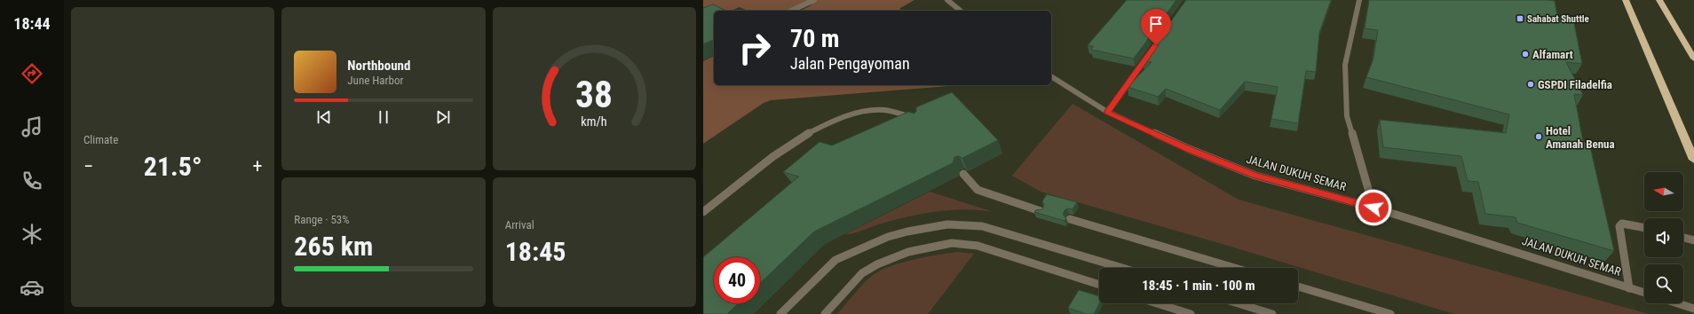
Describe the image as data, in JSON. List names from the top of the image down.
{
  "streets": {
    "street": ["JALAN DUKUH SEMAR"]
  },
  "places": {
    "transit": ["Sahabat Shuttle"],
    "other": ["Alfamart", "GSPDI Filadelfia", "Hotel Amanah Benua"]
  },
  "north": "left",
  "page": {
    "tabs": "18:44",
    "tile": [
      "Climate",
      ["Range · 53%", "265 km"],
      ["Arrival", "18:45"]
    ],
    "turn": ["70 m", "Jalan Pengayoman"],
    "song": ["Northbound", "June Harbor"],
    "heat": ["−", "21.5°", "+"],
    "limit": "40",
    "trip": "18:45 · 1 min · 100 m",
    "gauge": ["38", "km/h"]
  }
}
